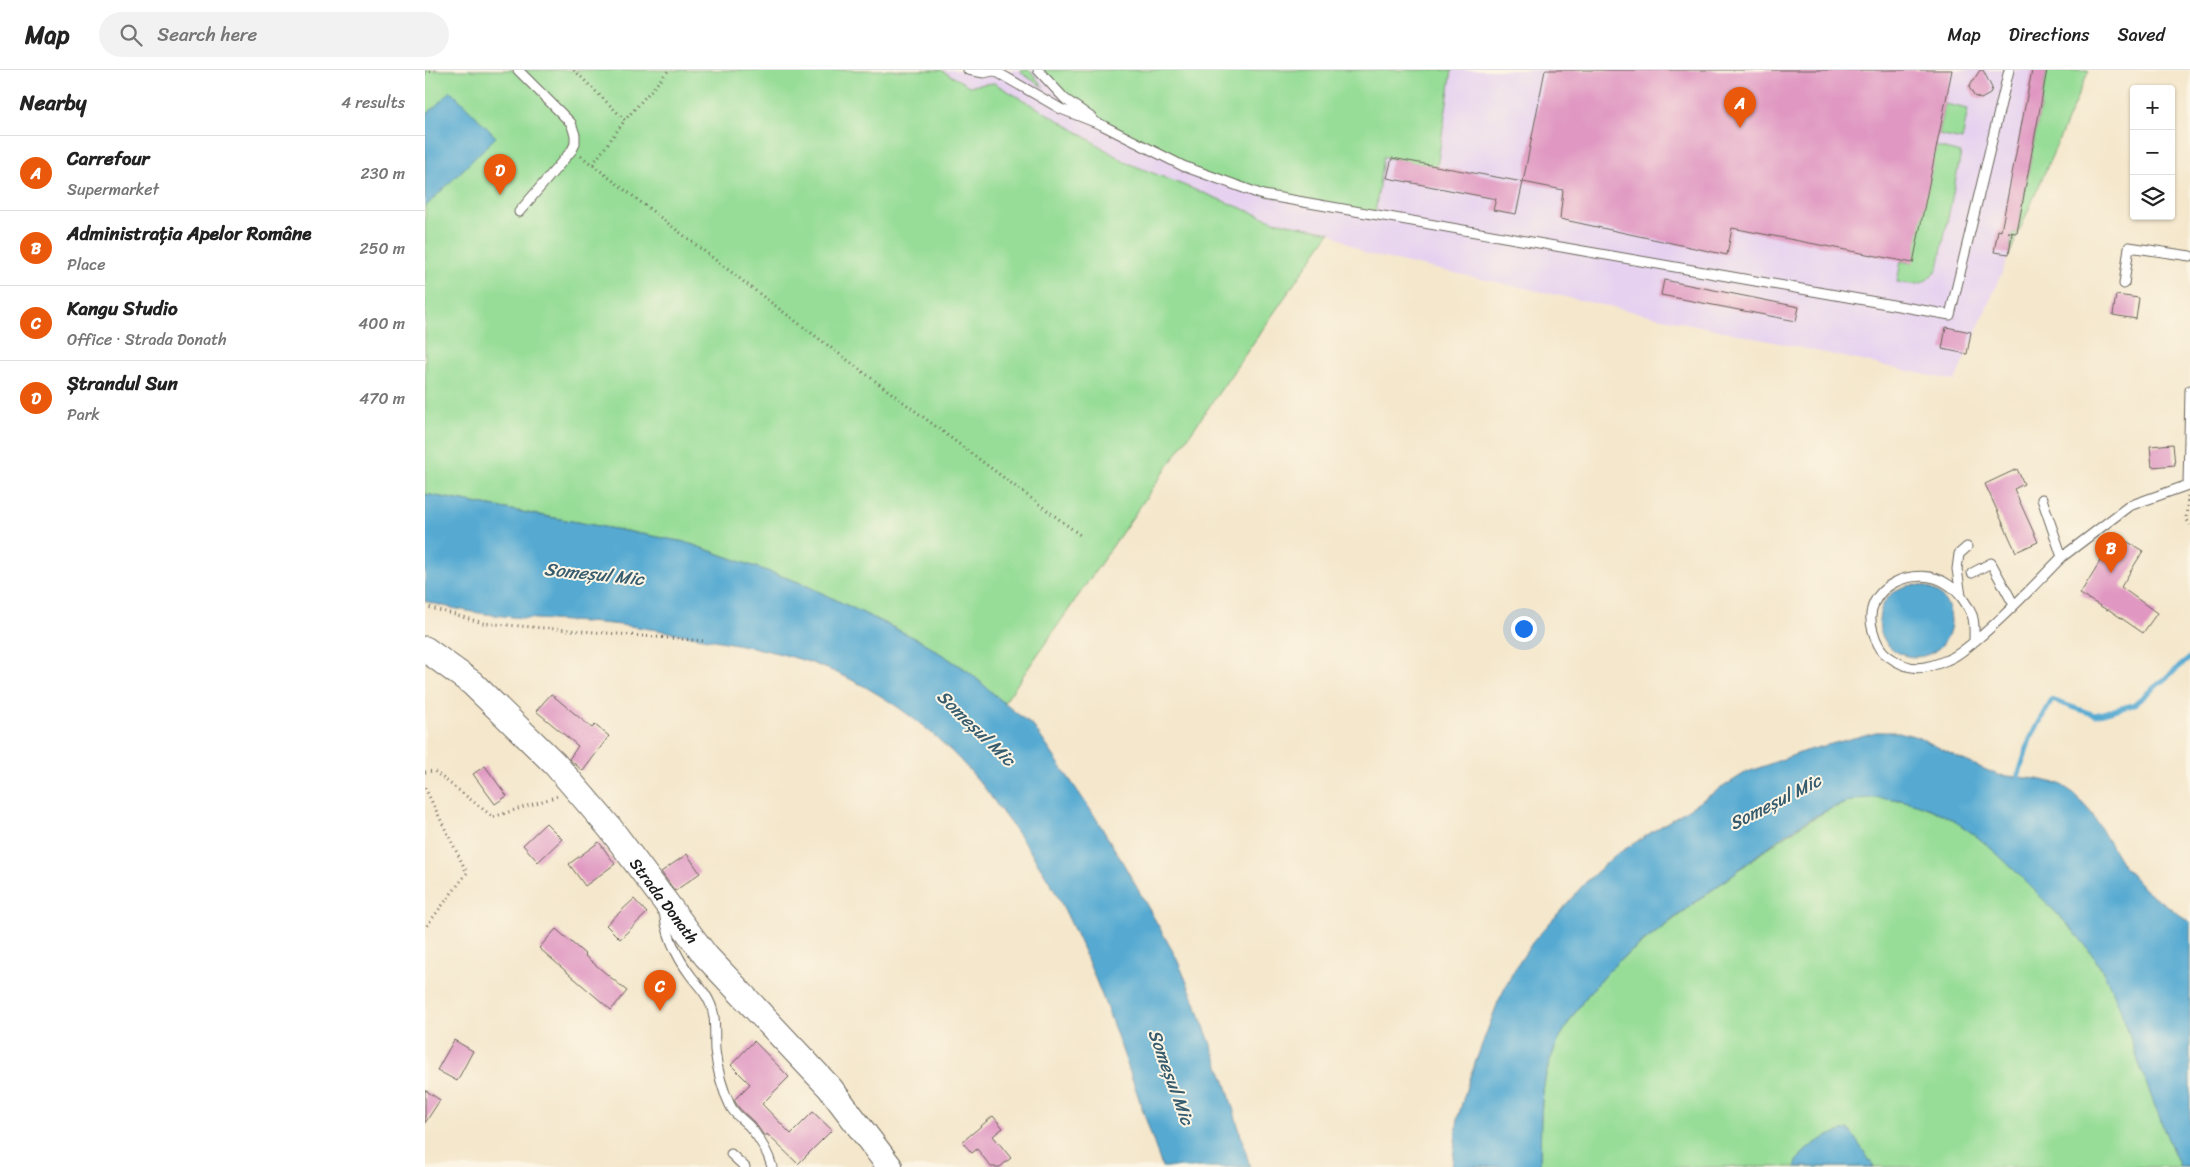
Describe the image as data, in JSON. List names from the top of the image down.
{
  "streets": {
    "street": ["Strada Donath"]
  },
  "water": ["Someșul Mic"],
  "page": {
    "header": "Map",
    "search": "Search here",
    "nav": ["Map", "Directions", "Saved"],
    "heading": ["Nearby", "4 results"],
    "map_buttons": ["+", "−"],
    "pins": [
      "A",
      "D",
      "B",
      "C"
    ],
    "list": [
      {
        "mark": "A",
        "name": "Carrefour",
        "note": "Supermarket",
        "value": "230 m"
      },
      {
        "mark": "B",
        "name": "Administrația Apelor Române",
        "note": "Place",
        "value": "250 m"
      },
      {
        "mark": "C",
        "name": "Kangu Studio",
        "note": "Office · Strada Donath",
        "value": "400 m"
      },
      {
        "mark": "D",
        "name": "Ștrandul Sun",
        "note": "Park",
        "value": "470 m"
      }
    ]
  }
}
